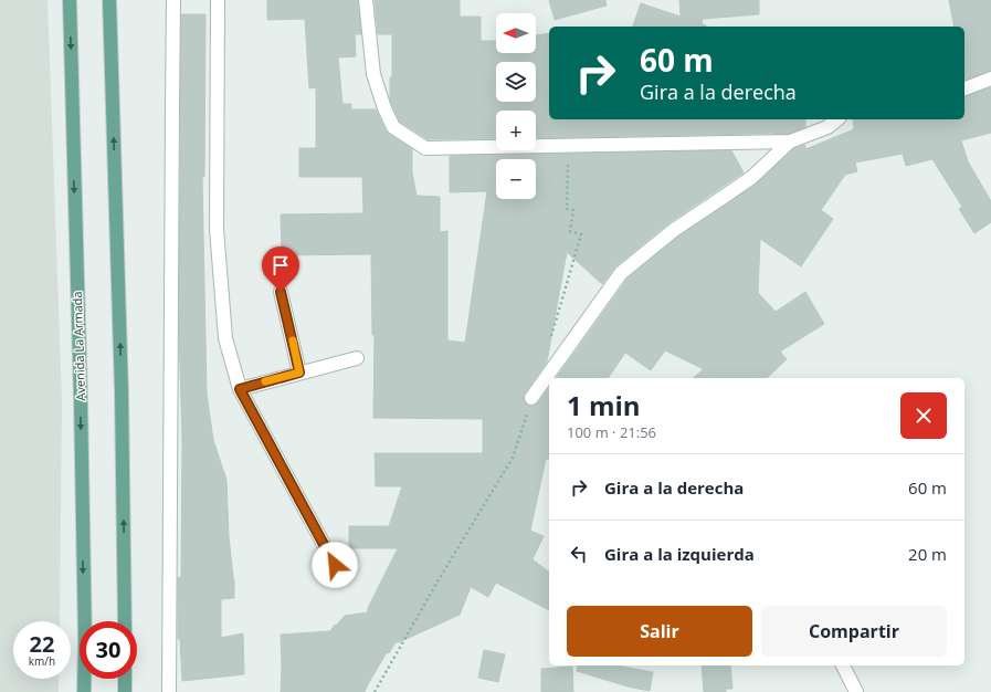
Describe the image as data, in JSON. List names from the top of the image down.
{
  "streets": {
    "main road": ["Avenida La Armada"]
  },
  "north": "left",
  "page": {
    "map_buttons": ["+", "−"],
    "turn": ["60 m", "Gira a la derecha"],
    "heading": ["1 min", "100 m · 21:56"],
    "list": [
      {
        "name": "Gira a la derecha",
        "value": "60 m"
      },
      {
        "name": "Gira a la izquierda",
        "value": "20 m"
      }
    ],
    "buttons": ["Salir", "Compartir"],
    "speed": "22 km/h",
    "limit": "30"
  }
}
